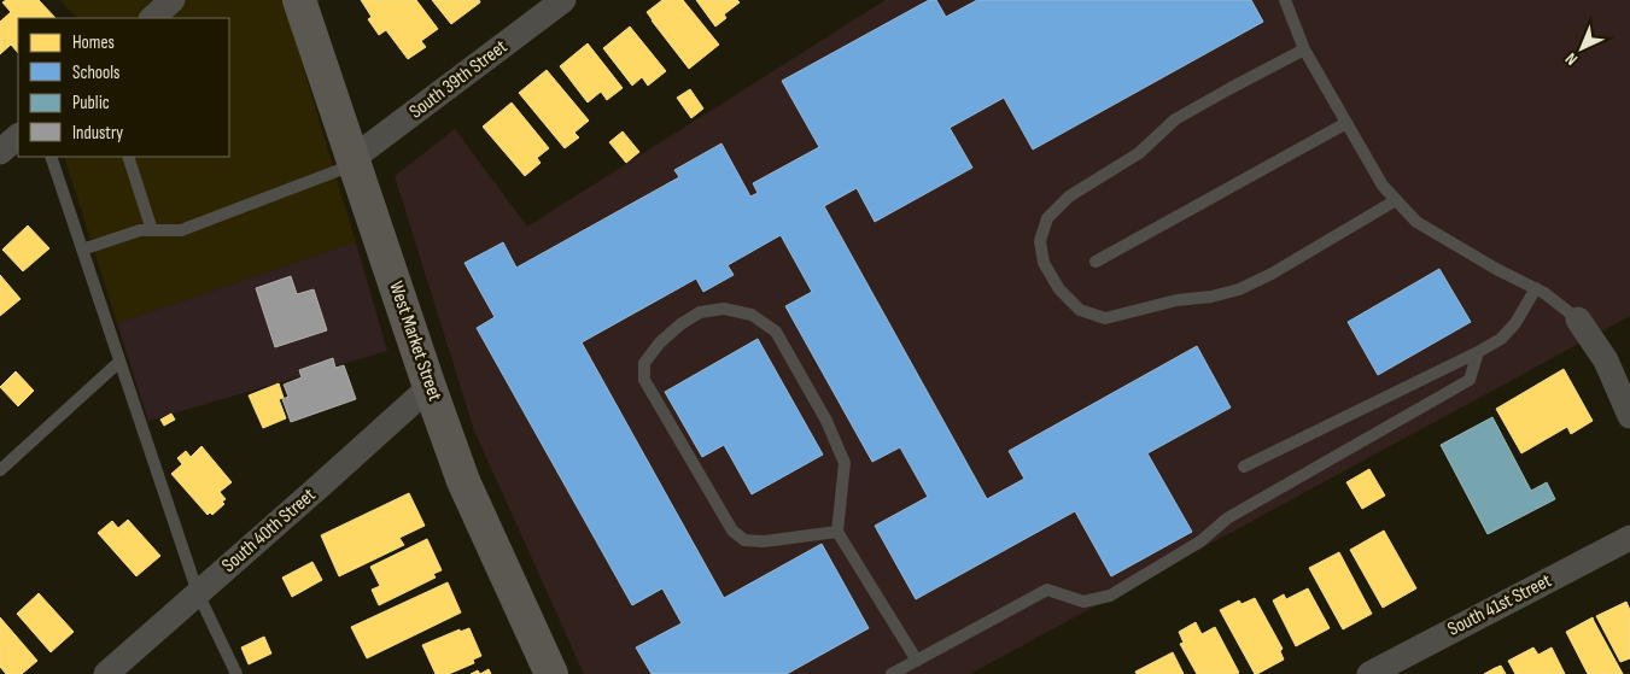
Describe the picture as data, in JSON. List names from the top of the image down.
{
  "streets": {
    "street": [
      "South 39th Street",
      "West Market Street",
      "South 40th Street",
      "South 41st Street"
    ]
  },
  "crossings": [
    ["South 39th Street", "West Market Street"],
    ["West Market Street", "South 40th Street"]
  ],
  "legend": [
    "Homes",
    "Schools",
    "Public",
    "Industry"
  ],
  "north": "bottom left"
}
